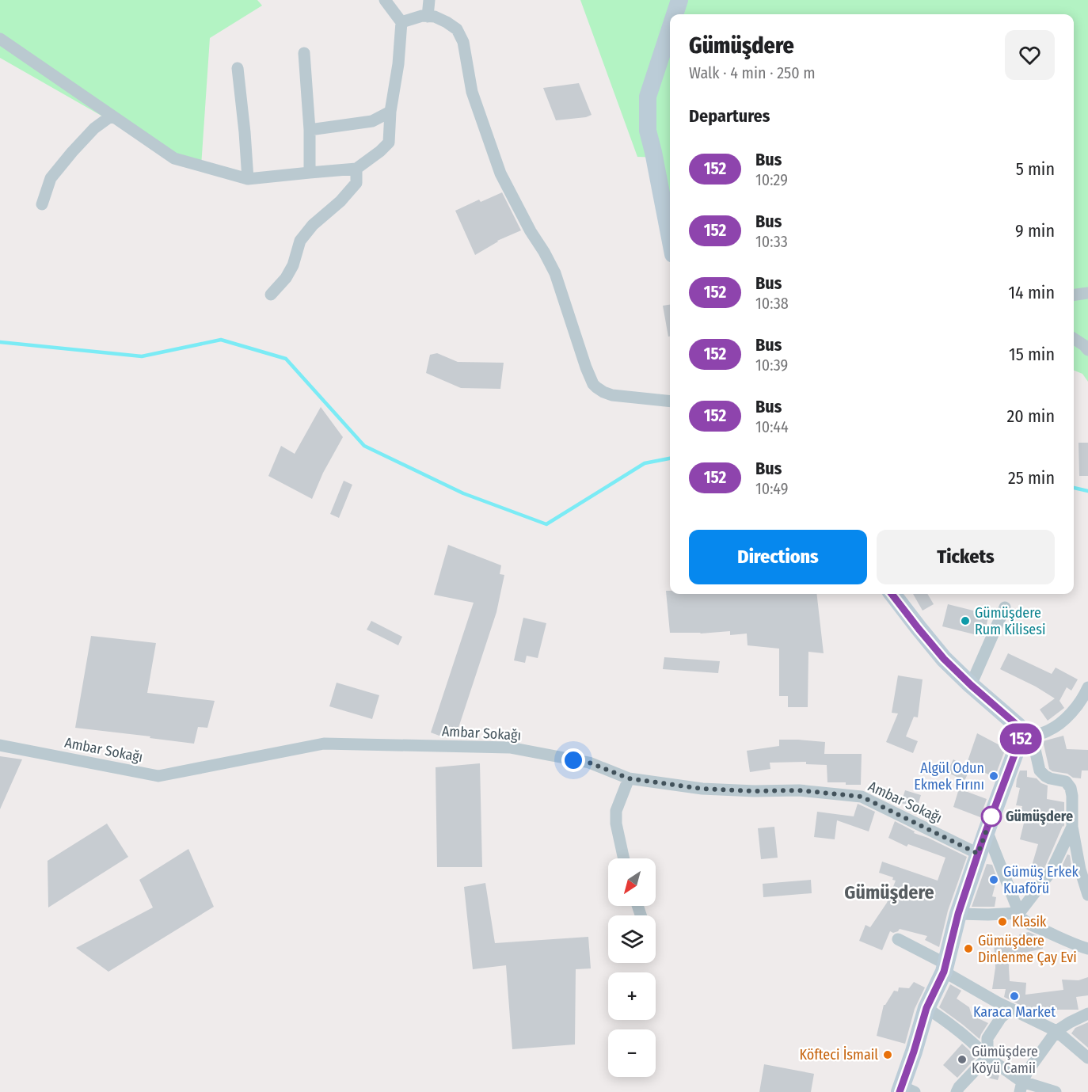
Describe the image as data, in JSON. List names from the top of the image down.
{
  "streets": {
    "street": ["Ambar Sokağı"]
  },
  "districts": ["Gümüşdere"],
  "places": [
    "Gümüşdere Rum Kilisesi",
    "Algül Odun Ekmek Fırını",
    "Gümüşdere",
    "Gümüş Erkek Kuaförü",
    "Klasik",
    "Gümüşdere Dinlenme Çay Evi",
    "Karaca Market",
    "Köfteci İsmail",
    "Gümüşdere Köyü Camii"
  ],
  "lines": ["bus line 152"],
  "north": "bottom left",
  "page": {
    "on_map": "152",
    "heading": [
      ["Gümüşdere", "Walk · 4 min · 250 m"],
      "Departures"
    ],
    "list": [
      {
        "mark": "152",
        "name": "Bus",
        "note": "10:29",
        "value": "5 min"
      },
      {
        "mark": "152",
        "name": "Bus",
        "note": "10:33",
        "value": "9 min"
      },
      {
        "mark": "152",
        "name": "Bus",
        "note": "10:38",
        "value": "14 min"
      },
      {
        "mark": "152",
        "name": "Bus",
        "note": "10:39",
        "value": "15 min"
      },
      {
        "mark": "152",
        "name": "Bus",
        "note": "10:44",
        "value": "20 min"
      },
      {
        "mark": "152",
        "name": "Bus",
        "note": "10:49",
        "value": "25 min"
      }
    ],
    "buttons": ["Directions", "Tickets"],
    "map_buttons": ["+", "−"]
  }
}
